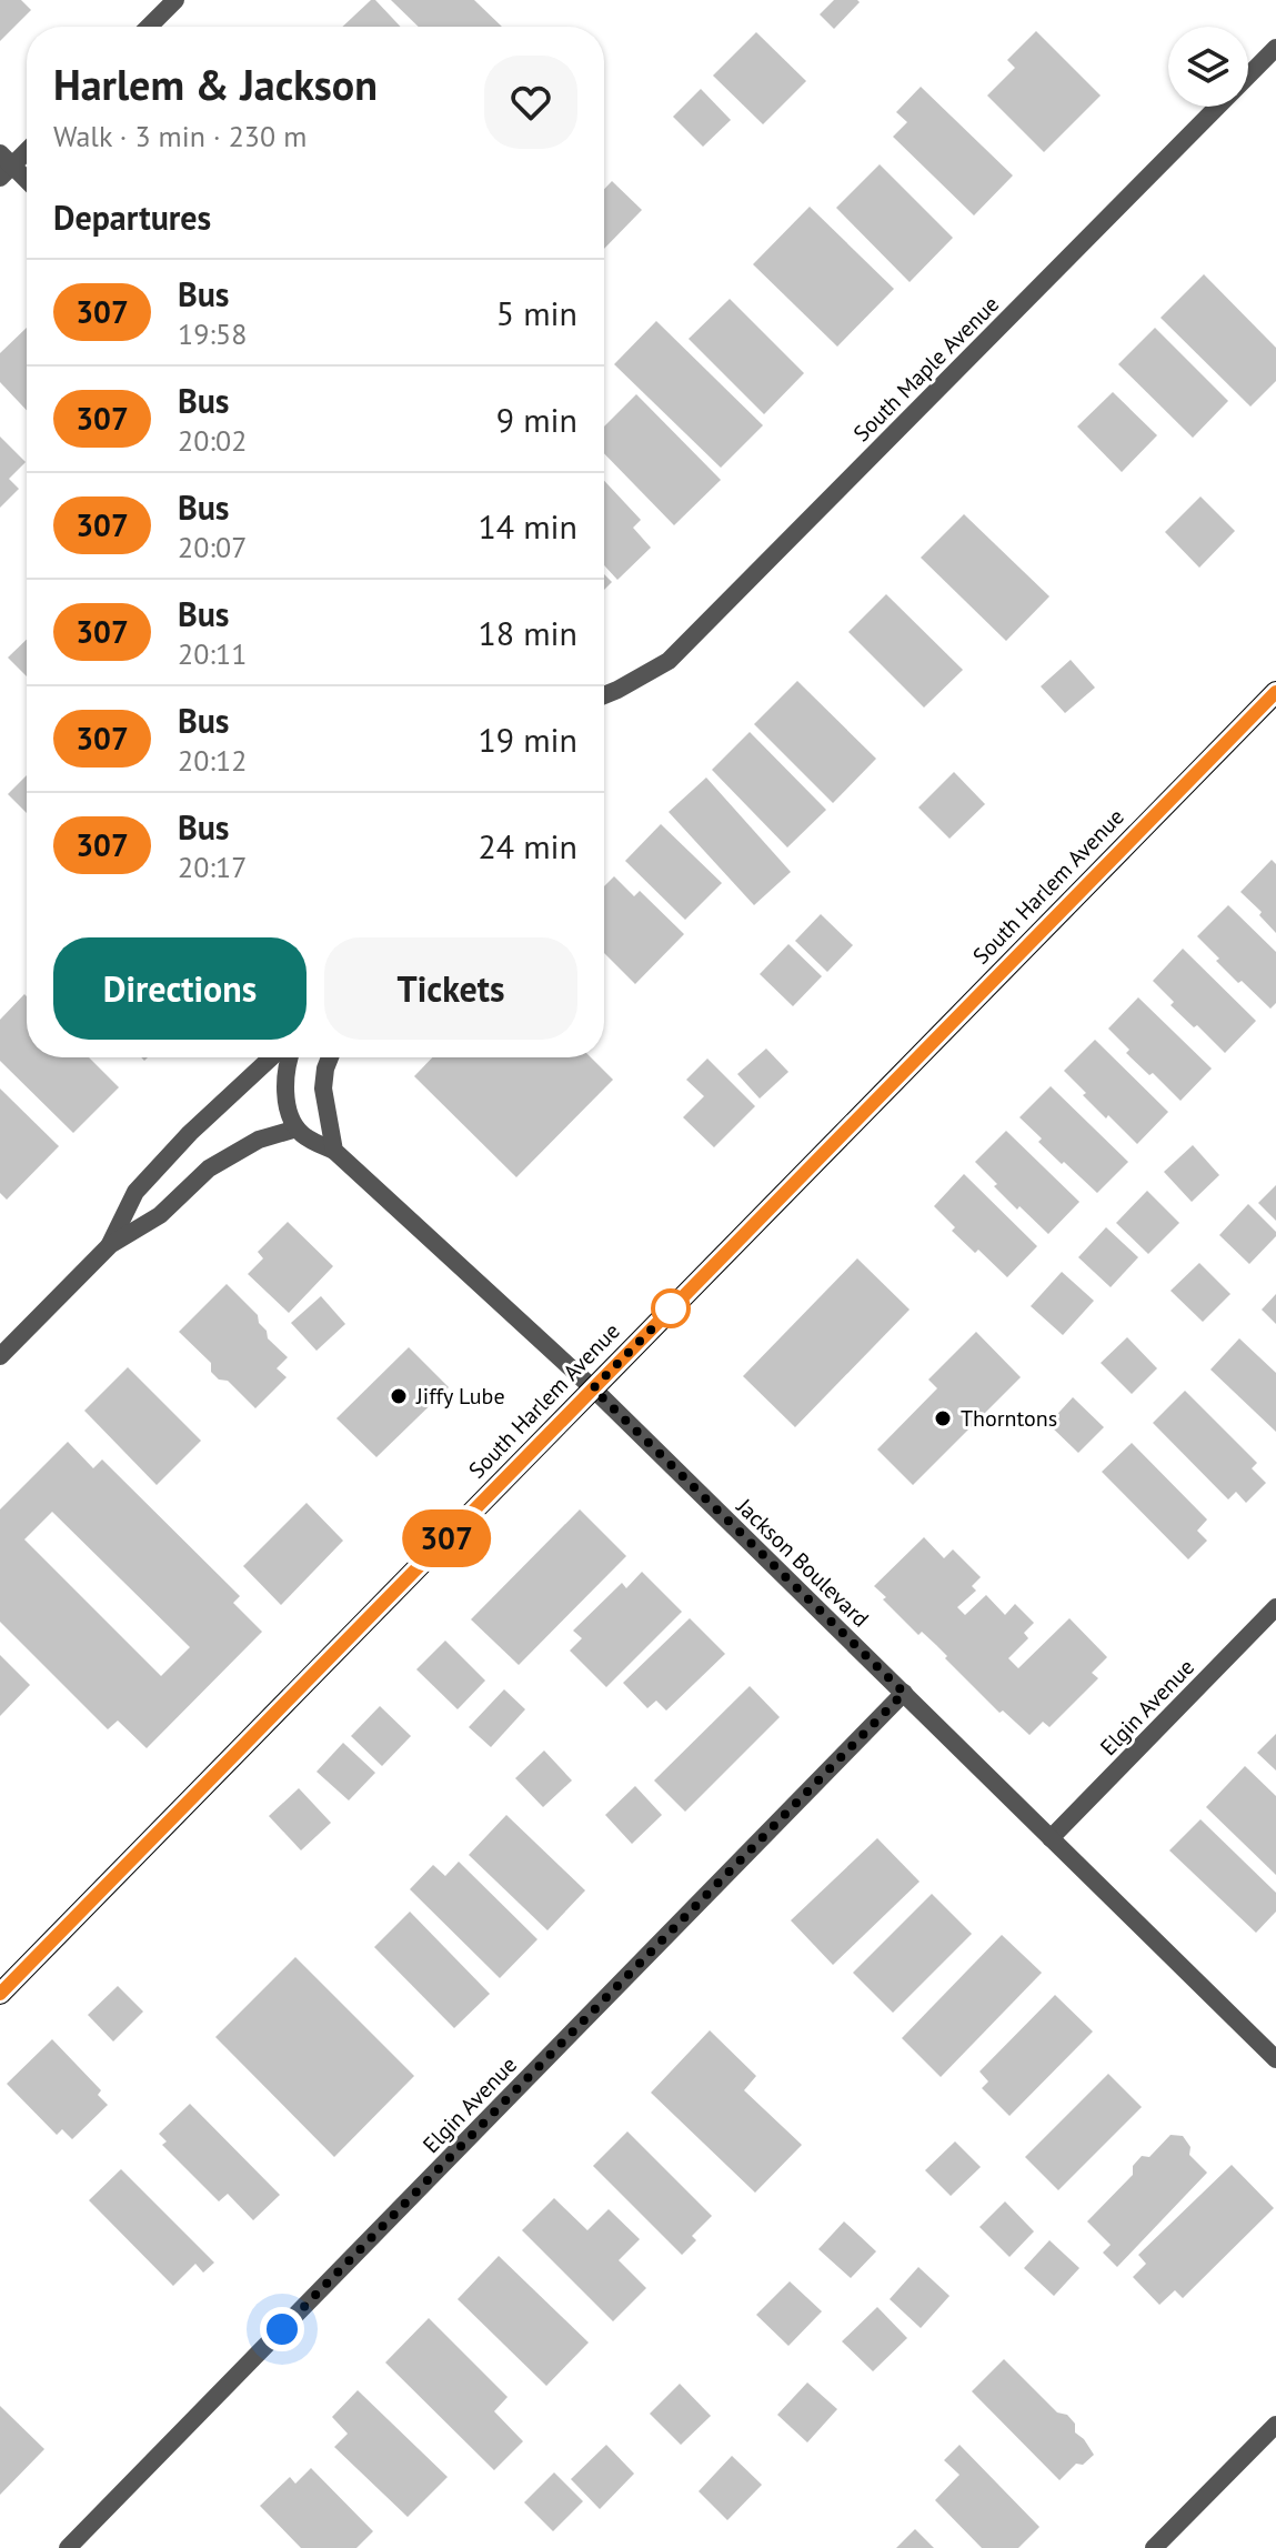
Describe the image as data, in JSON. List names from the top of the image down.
{
  "streets": {
    "main road": ["South Harlem Avenue"],
    "street": ["South Maple Avenue", "Jackson Boulevard", "Elgin Avenue"]
  },
  "crossings": [
    ["South Harlem Avenue", "Jackson Boulevard"],
    ["Jackson Boulevard", "Elgin Avenue"]
  ],
  "places": ["Jiffy Lube", "Thorntons"],
  "lines": ["bus line 307"],
  "page": {
    "on_map": "307",
    "heading": [
      ["Harlem & Jackson", "Walk · 3 min · 230 m"],
      "Departures"
    ],
    "list": [
      {
        "mark": "307",
        "name": "Bus",
        "note": "19:58",
        "value": "5 min"
      },
      {
        "mark": "307",
        "name": "Bus",
        "note": "20:02",
        "value": "9 min"
      },
      {
        "mark": "307",
        "name": "Bus",
        "note": "20:07",
        "value": "14 min"
      },
      {
        "mark": "307",
        "name": "Bus",
        "note": "20:11",
        "value": "18 min"
      },
      {
        "mark": "307",
        "name": "Bus",
        "note": "20:12",
        "value": "19 min"
      },
      {
        "mark": "307",
        "name": "Bus",
        "note": "20:17",
        "value": "24 min"
      }
    ],
    "buttons": ["Directions", "Tickets"]
  }
}
